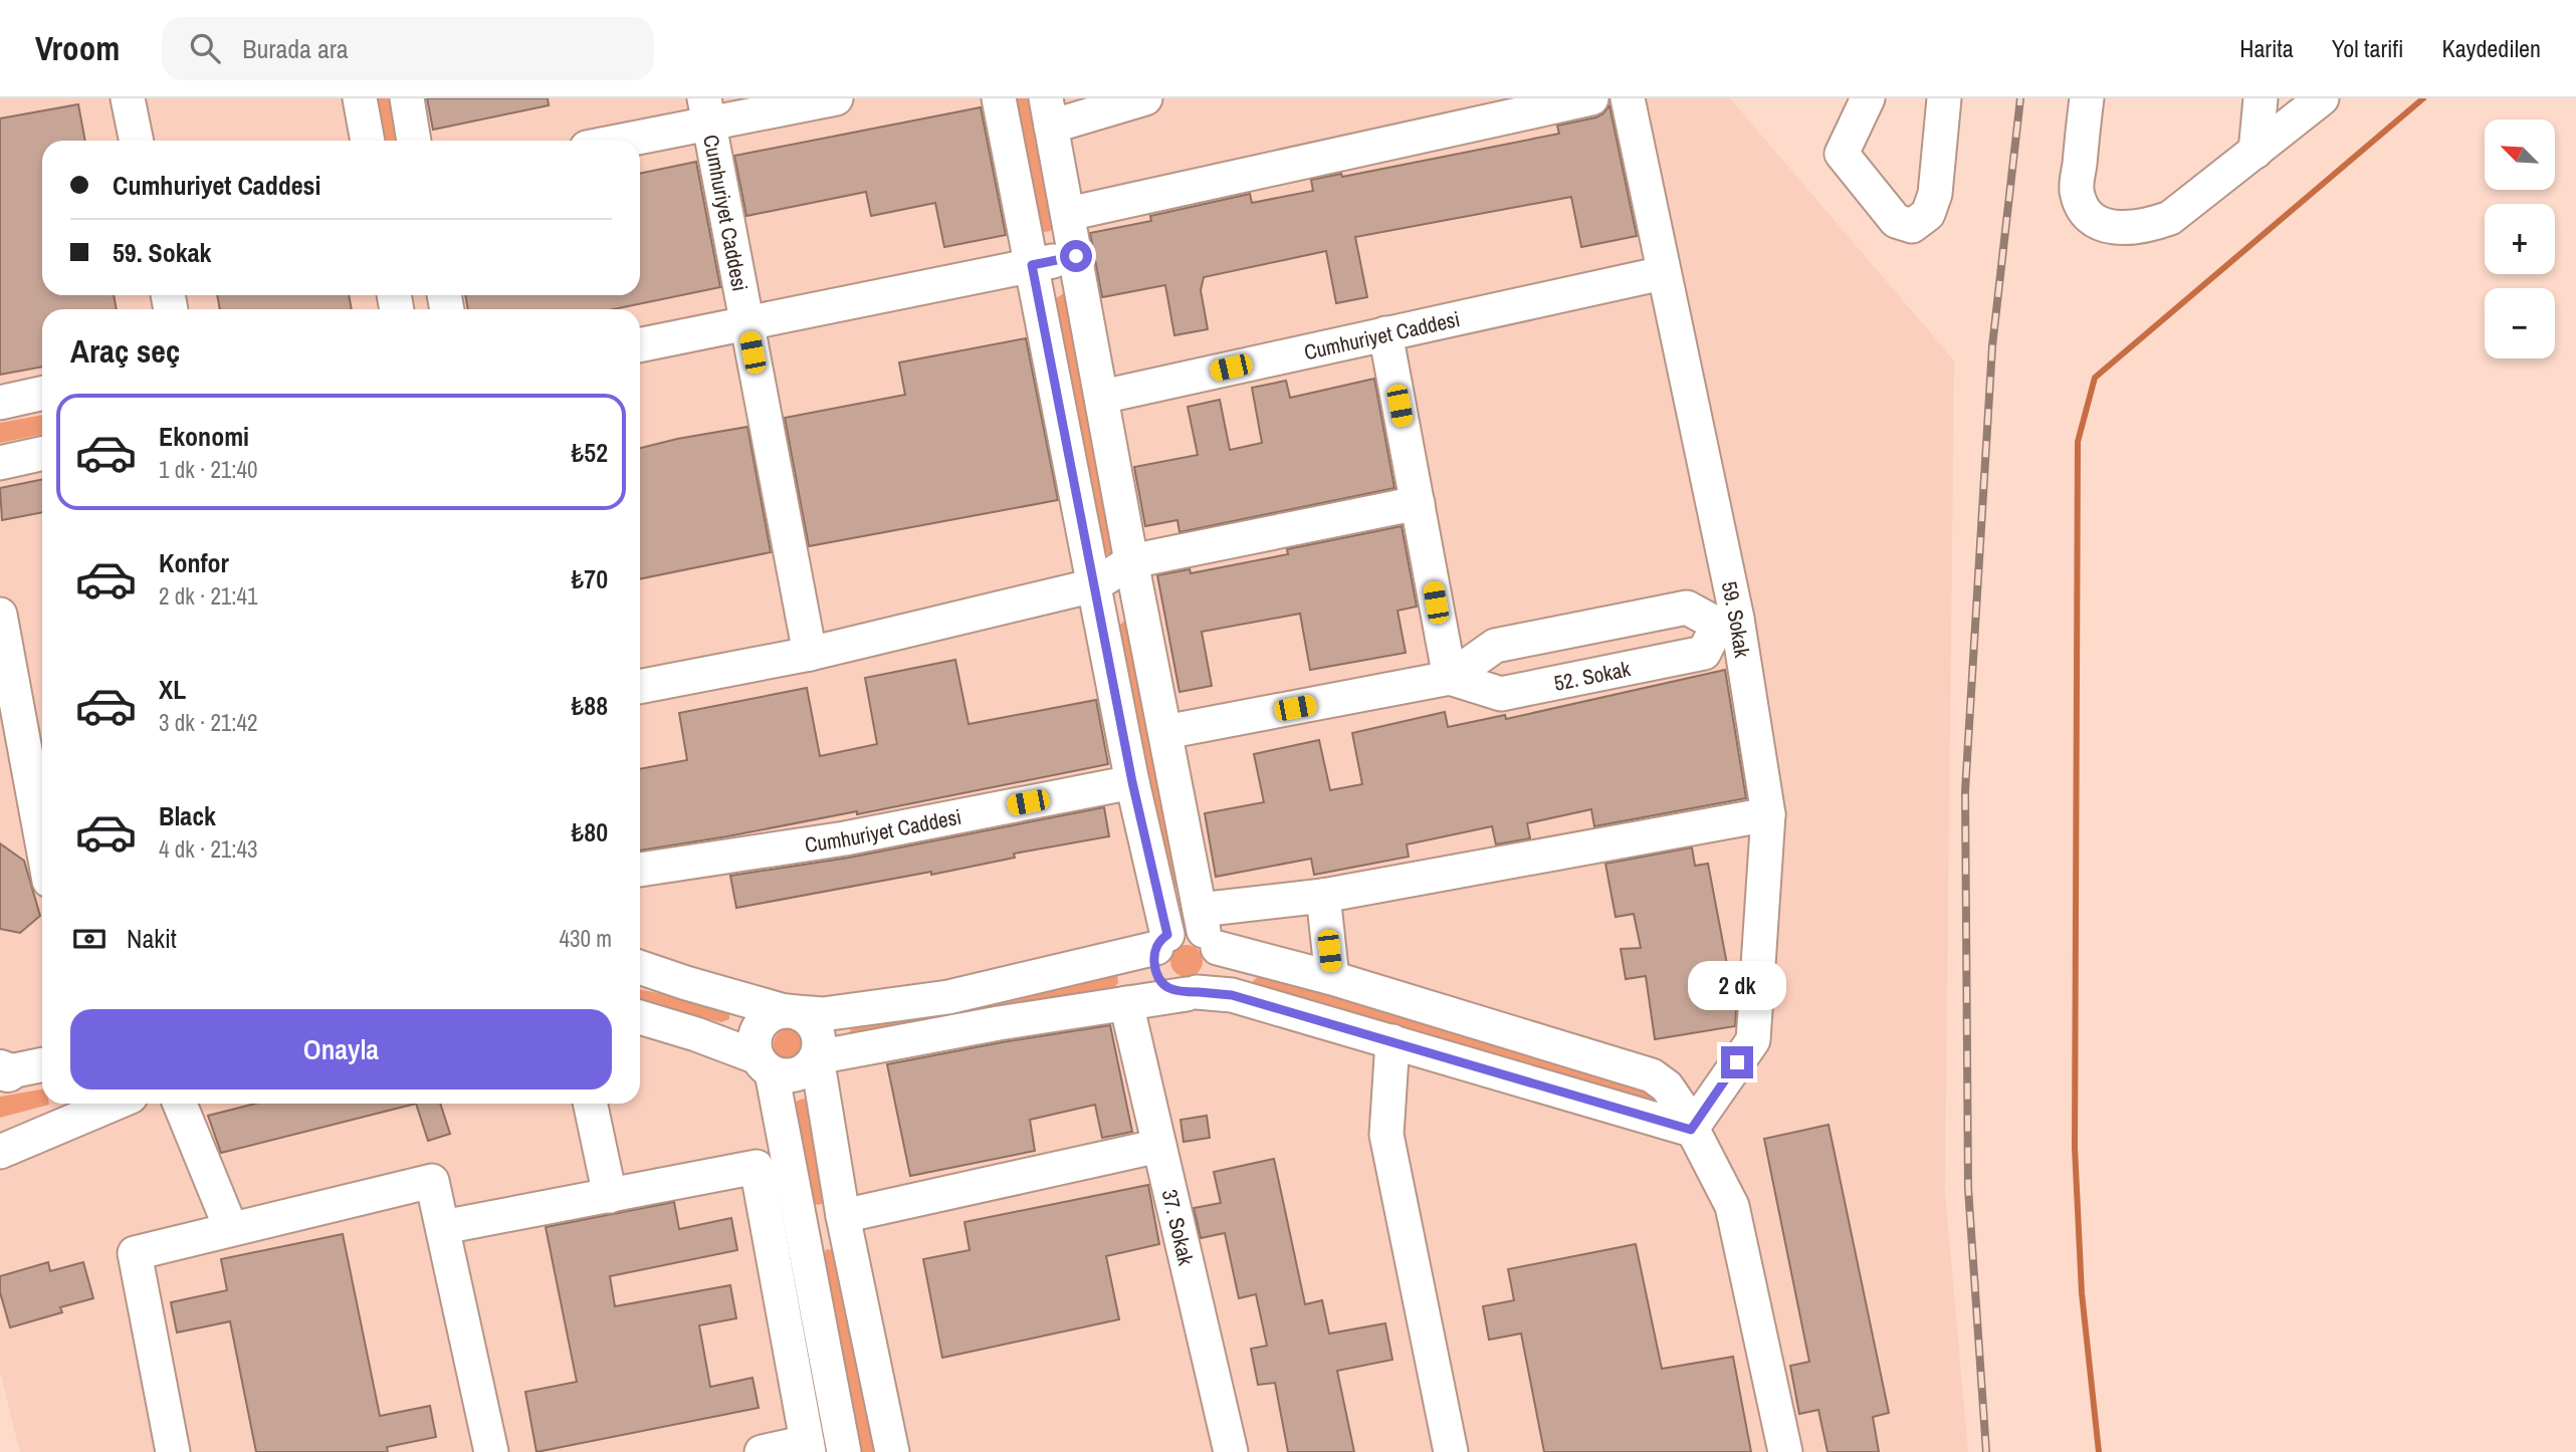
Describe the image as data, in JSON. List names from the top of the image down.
{
  "streets": {
    "street": [
      "Cumhuriyet Caddesi",
      "59. Sokak",
      "52. Sokak",
      "37. Sokak"
    ]
  },
  "crossings": [
    ["Cumhuriyet Caddesi", "59. Sokak"],
    ["59. Sokak", "52. Sokak"]
  ],
  "north": "top left",
  "page": {
    "header": "Vroom",
    "search": "Burada ara",
    "nav": ["Harita", "Yol tarifi", "Kaydedilen"],
    "map_buttons": ["+", "−"],
    "banner": ["Cumhuriyet Caddesi", "59. Sokak"],
    "heading": "Araç seç",
    "list": [
      {
        "name": "Ekonomi",
        "note": "1 dk · 21:40",
        "value": "₺52"
      },
      {
        "name": "Konfor",
        "note": "2 dk · 21:41",
        "value": "₺70"
      },
      {
        "name": "XL",
        "note": "3 dk · 21:42",
        "value": "₺88"
      },
      {
        "name": "Black",
        "note": "4 dk · 21:43",
        "value": "₺80"
      }
    ],
    "pay": ["Nakit", "430 m"],
    "bubble": "2 dk",
    "buttons": "Onayla"
  }
}
